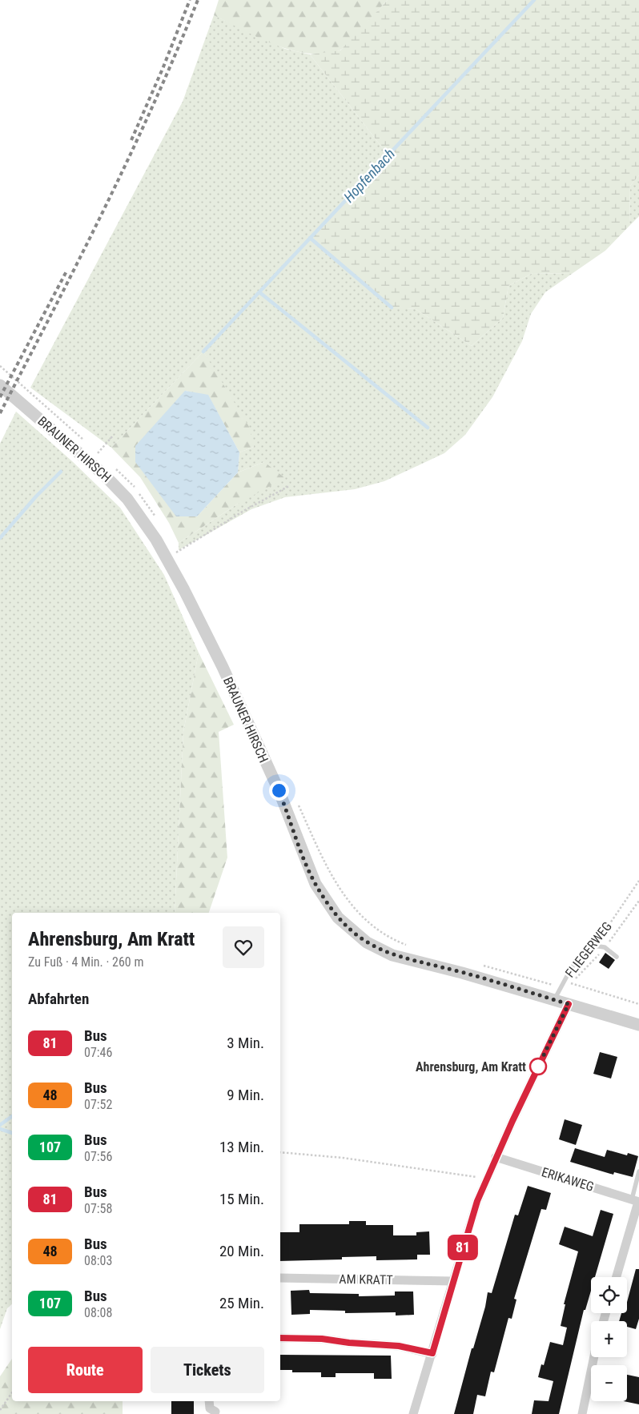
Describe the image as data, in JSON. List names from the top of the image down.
{
  "streets": {
    "street": ["BRAUNER HIRSCH", "ERIKAWEG", "AM KRATT"],
    "lane": ["FLIEGERWEG"]
  },
  "crossings": [
    ["BRAUNER HIRSCH", "FLIEGERWEG"]
  ],
  "water": ["Hopfenbach"],
  "places": ["Ahrensburg, Am Kratt"],
  "lines": ["bus line 81"],
  "page": {
    "on_map": "81",
    "heading": [
      ["Ahrensburg, Am Kratt", "Zu Fuß · 4 Min. · 260 m"],
      "Abfahrten"
    ],
    "list": [
      {
        "mark": "81",
        "name": "Bus",
        "note": "07:46",
        "value": "3 Min."
      },
      {
        "mark": "48",
        "name": "Bus",
        "note": "07:52",
        "value": "9 Min."
      },
      {
        "mark": "107",
        "name": "Bus",
        "note": "07:56",
        "value": "13 Min."
      },
      {
        "mark": "81",
        "name": "Bus",
        "note": "07:58",
        "value": "15 Min."
      },
      {
        "mark": "48",
        "name": "Bus",
        "note": "08:03",
        "value": "20 Min."
      },
      {
        "mark": "107",
        "name": "Bus",
        "note": "08:08",
        "value": "25 Min."
      }
    ],
    "map_buttons": ["+", "−"],
    "buttons": ["Route", "Tickets"]
  }
}
